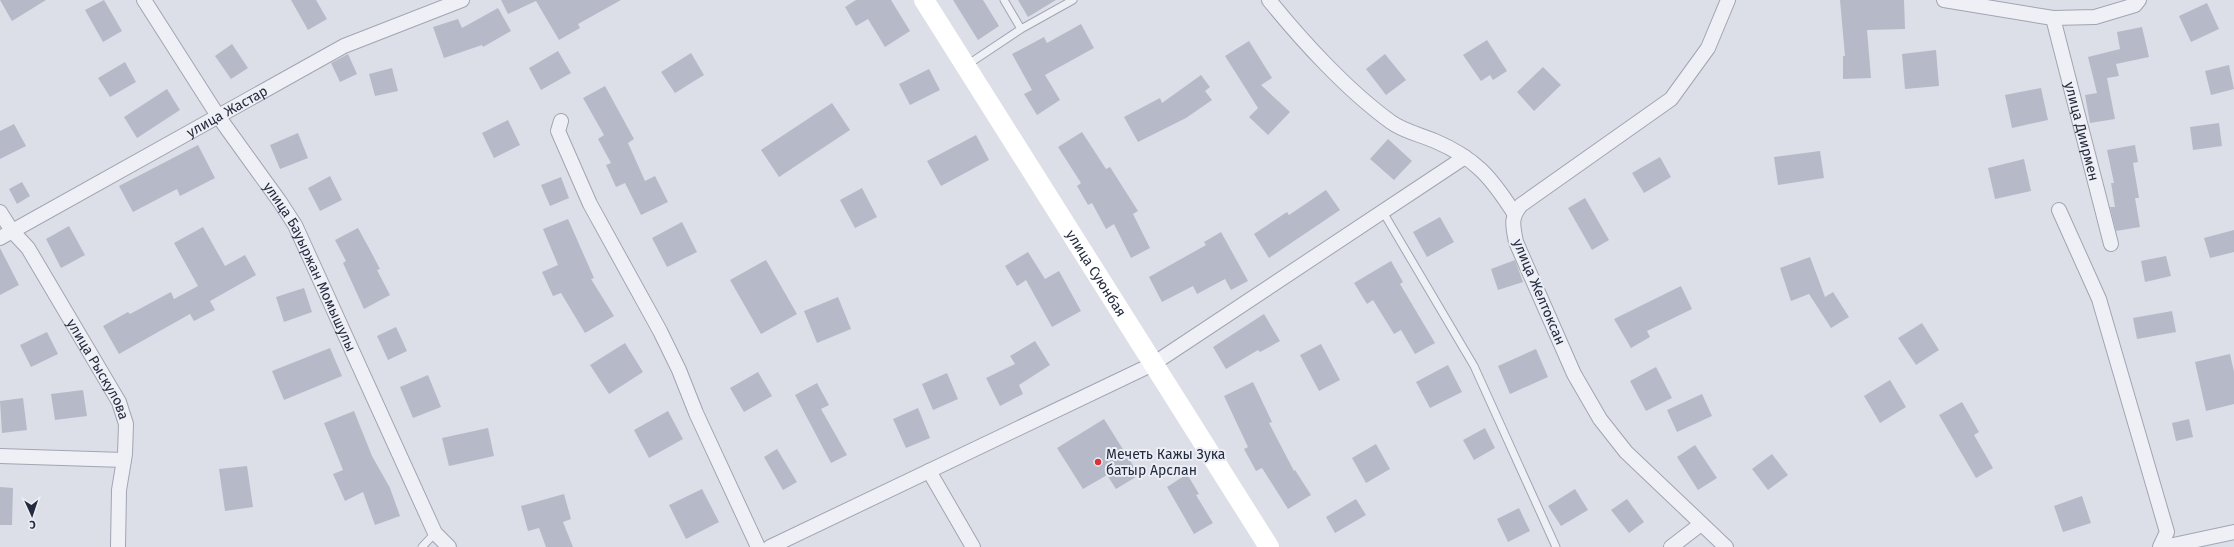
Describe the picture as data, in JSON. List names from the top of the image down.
{
  "streets": {
    "main road": ["улица Суюнбая"],
    "street": [
      "улица Жастар",
      "улица Диирмен",
      "улица Бауыржан Момышулы",
      "улица Желтоксан",
      "улица Рыскулова"
    ]
  },
  "crossings": [
    ["улица Жастар", "улица Бауыржан Момышулы"],
    ["улица Жастар", "улица Рыскулова"]
  ],
  "places": ["Мечеть Кажы Зука батыр Арслан"],
  "north": "bottom"
}
